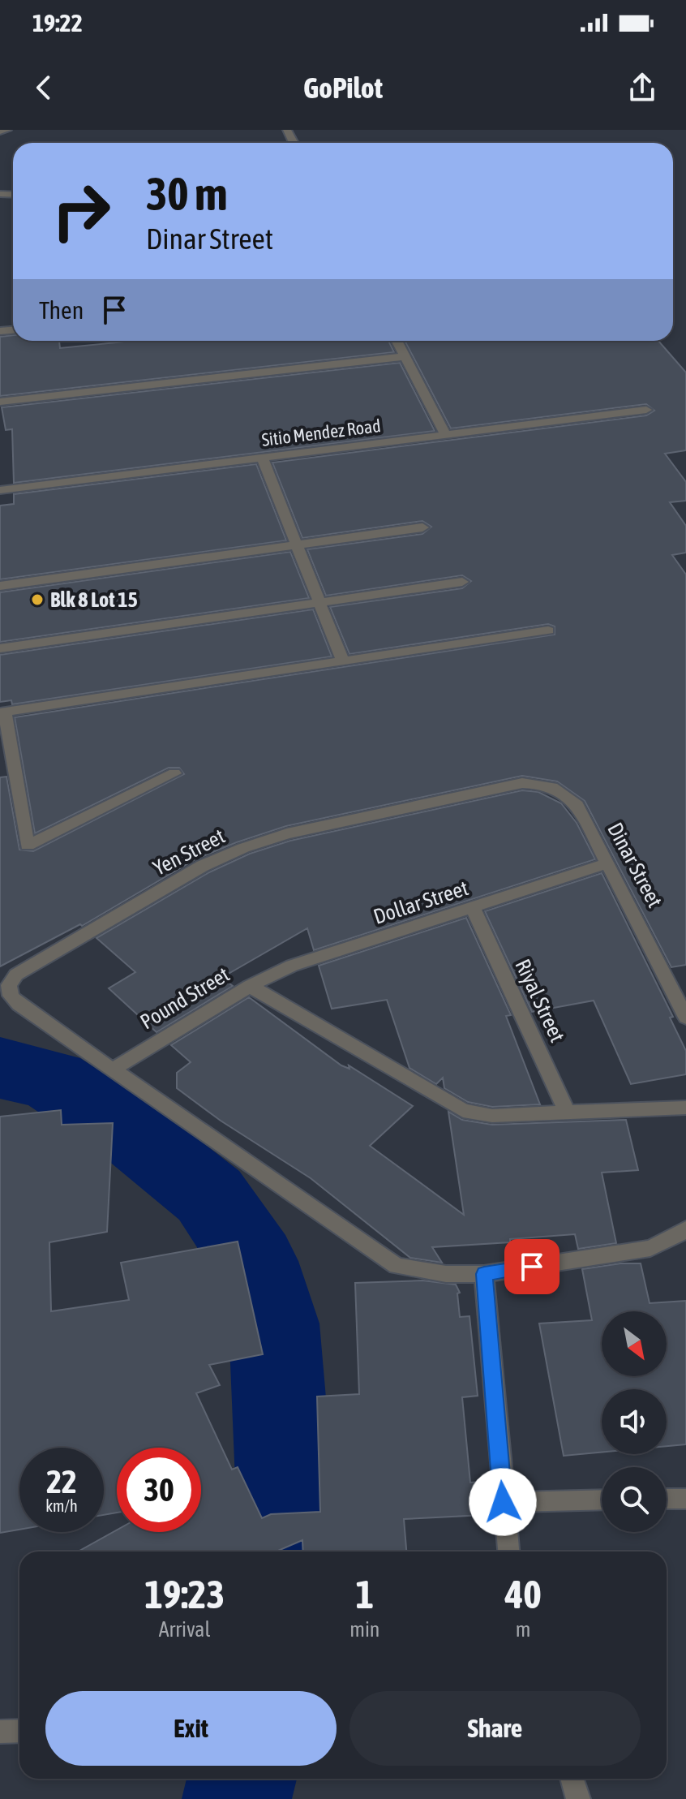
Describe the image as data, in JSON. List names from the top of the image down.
{
  "streets": {
    "street": [
      "Sitio Mendez Road",
      "Yen Street",
      "Dinar Street",
      "Dollar Street",
      "Pound Street",
      "Riyal Street"
    ]
  },
  "crossings": [
    ["Yen Street", "Dinar Street"],
    ["Yen Street", "Pound Street"],
    ["Dinar Street", "Dollar Street"],
    ["Dollar Street", "Pound Street"],
    ["Dollar Street", "Riyal Street"],
    ["Pound Street", "Riyal Street"]
  ],
  "places": ["Blk 8 Lot 15"],
  "north": "bottom right",
  "page": {
    "status": "19:22",
    "header": "GoPilot",
    "turn": ["30 m", "Dinar Street"],
    "then": "Then",
    "speed": "22 km/h",
    "limit": "30",
    "eta": [
      "19:23",
      "Arrival",
      "1",
      "min",
      "40",
      "m"
    ],
    "buttons": ["Exit", "Share"]
  }
}
